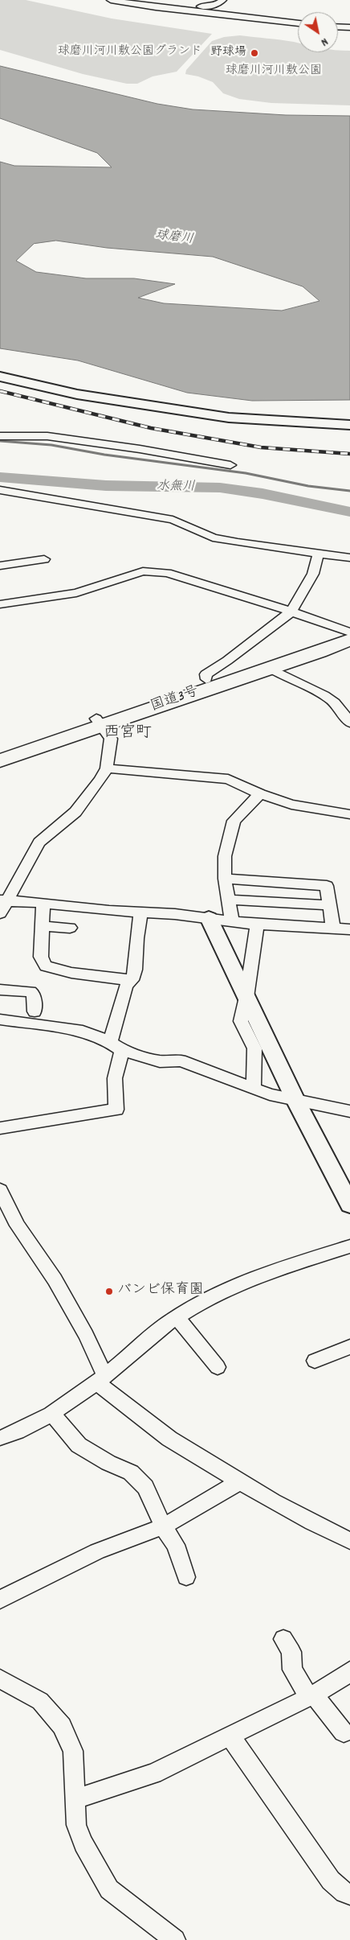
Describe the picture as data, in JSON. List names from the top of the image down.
{
  "streets": {
    "highway": ["国道3号"]
  },
  "districts": ["西宮町"],
  "water": ["球磨川", "水無川"],
  "parks": ["球磨川河川敷公園グランド", "球磨川河川敷公園"],
  "places": ["野球場", "バンビ保育園"],
  "north": "bottom right"
}
